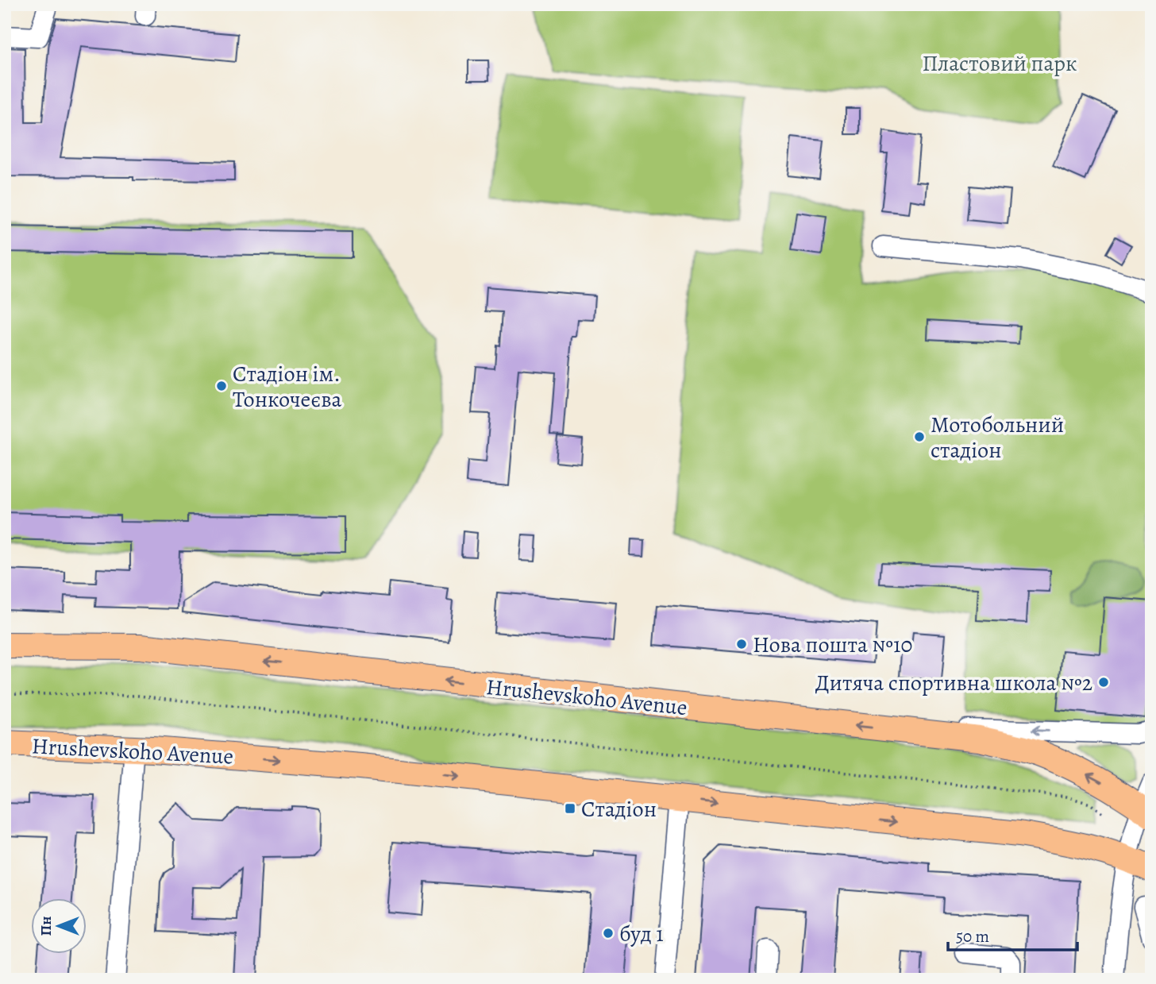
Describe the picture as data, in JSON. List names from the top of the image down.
{
  "streets": {
    "main road": ["Hrushevskoho Avenue"]
  },
  "parks": ["Пластовий парк"],
  "places": {
    "other": [
      "Стадіон ім. Тонкочеєва",
      "Мотобольний стадіон",
      "Нова пошта №10",
      "Дитяча спортивна школа №2",
      "буд 1"
    ],
    "transit": ["Стадіон"]
  },
  "scale_bar": "50 m",
  "north": "left"
}
